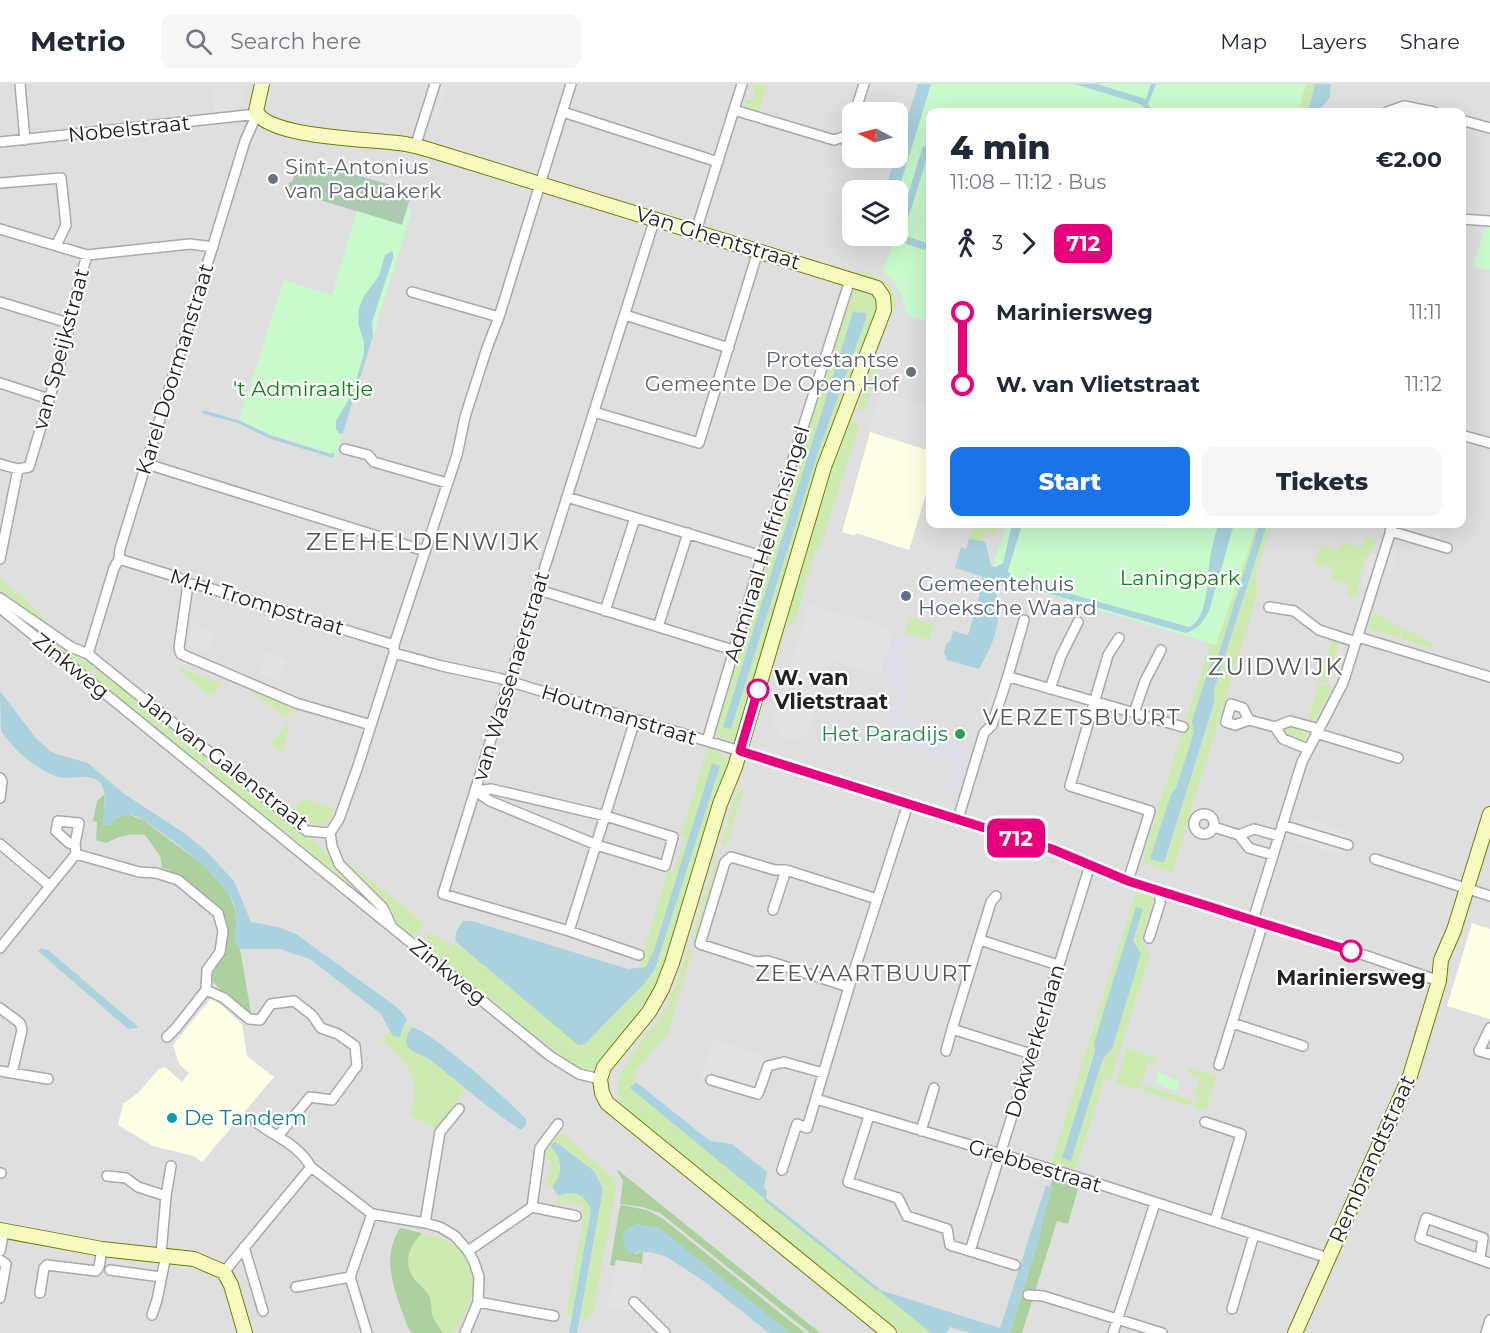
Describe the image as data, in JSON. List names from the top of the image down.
{
  "streets": {
    "street": [
      "Nobelstraat",
      "Van Ghentstraat",
      "van Speijkstraat",
      "Karel Doormanstraat",
      "Admiraal Helfrichsingel",
      "M.H. Trompstraat",
      "Zinkweg",
      "van Wassenaerstraat",
      "Houtmanstraat",
      "Jan van Galenstraat",
      "Dokwerkerlaan",
      "Rembrandtstraat",
      "Grebbestraat"
    ]
  },
  "crossings": [
    ["Nobelstraat", "Van Ghentstraat"],
    ["Nobelstraat", "Karel Doormanstraat"],
    ["Van Ghentstraat", "Karel Doormanstraat"],
    ["Van Ghentstraat", "Admiraal Helfrichsingel"],
    ["Van Ghentstraat", "van Wassenaerstraat"],
    ["Van Ghentstraat", "Houtmanstraat"],
    ["van Speijkstraat", "Karel Doormanstraat"],
    ["Karel Doormanstraat", "M.H. Trompstraat"],
    ["Karel Doormanstraat", "Zinkweg"],
    ["Karel Doormanstraat", "Jan van Galenstraat"],
    ["Admiraal Helfrichsingel", "Houtmanstraat"],
    ["M.H. Trompstraat", "Houtmanstraat"],
    ["Zinkweg", "Jan van Galenstraat"],
    ["van Wassenaerstraat", "Houtmanstraat"],
    ["Dokwerkerlaan", "Grebbestraat"],
    ["Rembrandtstraat", "Grebbestraat"]
  ],
  "districts": [
    "ZEEHELDENWIJK",
    "ZUIDWIJK",
    "VERZETSBUURT",
    "ZEEVAARTBUURT"
  ],
  "parks": ["'t Admiraaltje", "Laningpark"],
  "places": [
    "Sint-Antonius van Paduakerk",
    "Protestantse Gemeente De Open Hof",
    "Gemeentehuis Hoeksche Waard",
    "W. van Vlietstraat",
    "Het Paradijs",
    "Mariniersweg",
    "De Tandem"
  ],
  "lines": ["bus line 712"],
  "north": "left",
  "page": {
    "header": "Metrio",
    "search": "Search here",
    "nav": ["Map", "Layers", "Share"],
    "on_map": "712",
    "heading": ["4 min", "11:08 – 11:12 · Bus", "€2.00"],
    "legs": ["3", "712"],
    "list": [
      {
        "name": "Mariniersweg",
        "value": "11:11"
      },
      {
        "name": "W. van Vlietstraat",
        "value": "11:12"
      }
    ],
    "buttons": ["Start", "Tickets"]
  }
}
